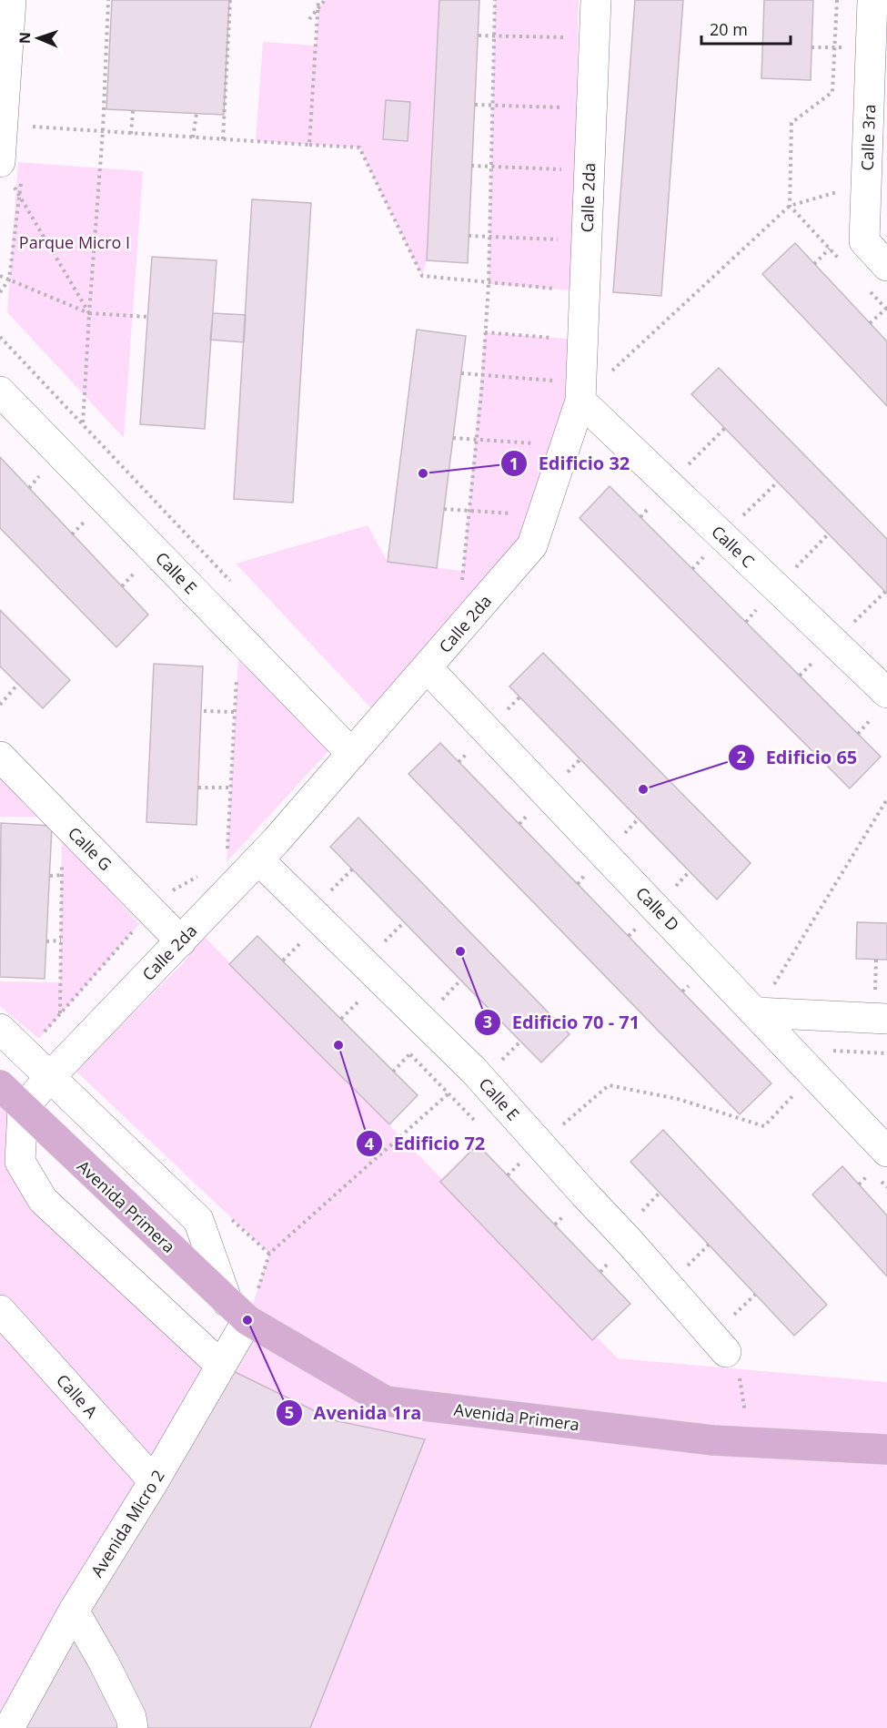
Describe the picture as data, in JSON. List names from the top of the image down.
{
  "streets": {
    "main road": ["Avenida Primera"],
    "street": [
      "Calle 3ra",
      "Calle 2da",
      "Calle C",
      "Calle E",
      "Calle G",
      "Calle D",
      "Calle A",
      "Avenida Micro 2"
    ]
  },
  "crossings": [
    ["Calle 2da", "Calle C"],
    ["Calle 2da", "Calle E"],
    ["Calle 2da", "Calle G"],
    ["Calle 2da", "Calle D"],
    ["Calle 2da", "Avenida Primera"],
    ["Avenida Primera", "Avenida Micro 2"],
    ["Calle A", "Avenida Micro 2"]
  ],
  "parks": ["Parque Micro I"],
  "places": [
    "Edificio 32",
    "Edificio 65",
    "Edificio 70 - 71",
    "Edificio 72",
    "Avenida 1ra"
  ],
  "scale_bar": "20 m",
  "north": "left"
}
